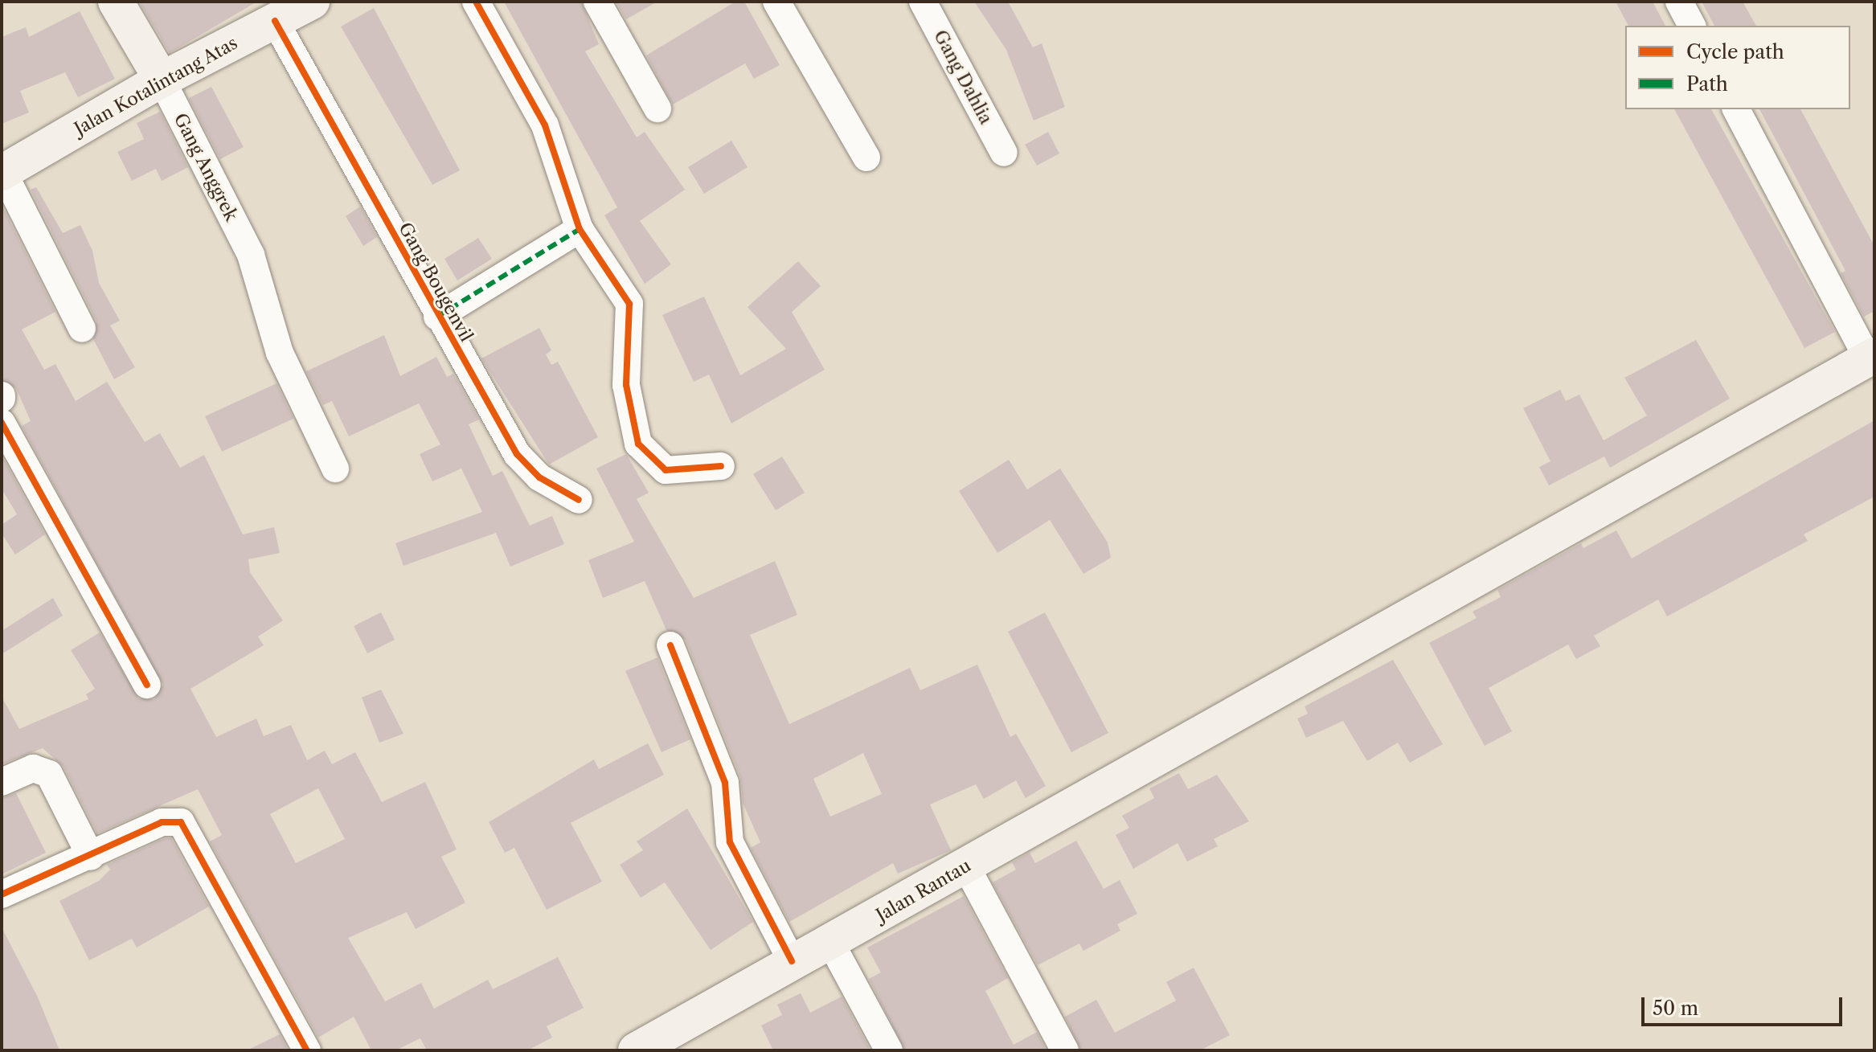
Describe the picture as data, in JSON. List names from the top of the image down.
{
  "streets": {
    "main road": ["Jalan Kotalintang Atas", "Jalan Rantau"],
    "street": ["Gang Dahlia", "Gang Anggrek", "Gang Bougenvil"]
  },
  "crossings": [
    ["Jalan Kotalintang Atas", "Gang Anggrek"],
    ["Jalan Kotalintang Atas", "Gang Bougenvil"]
  ],
  "legend": ["Cycle path", "Path"],
  "scale_bar": "50 m"
}
